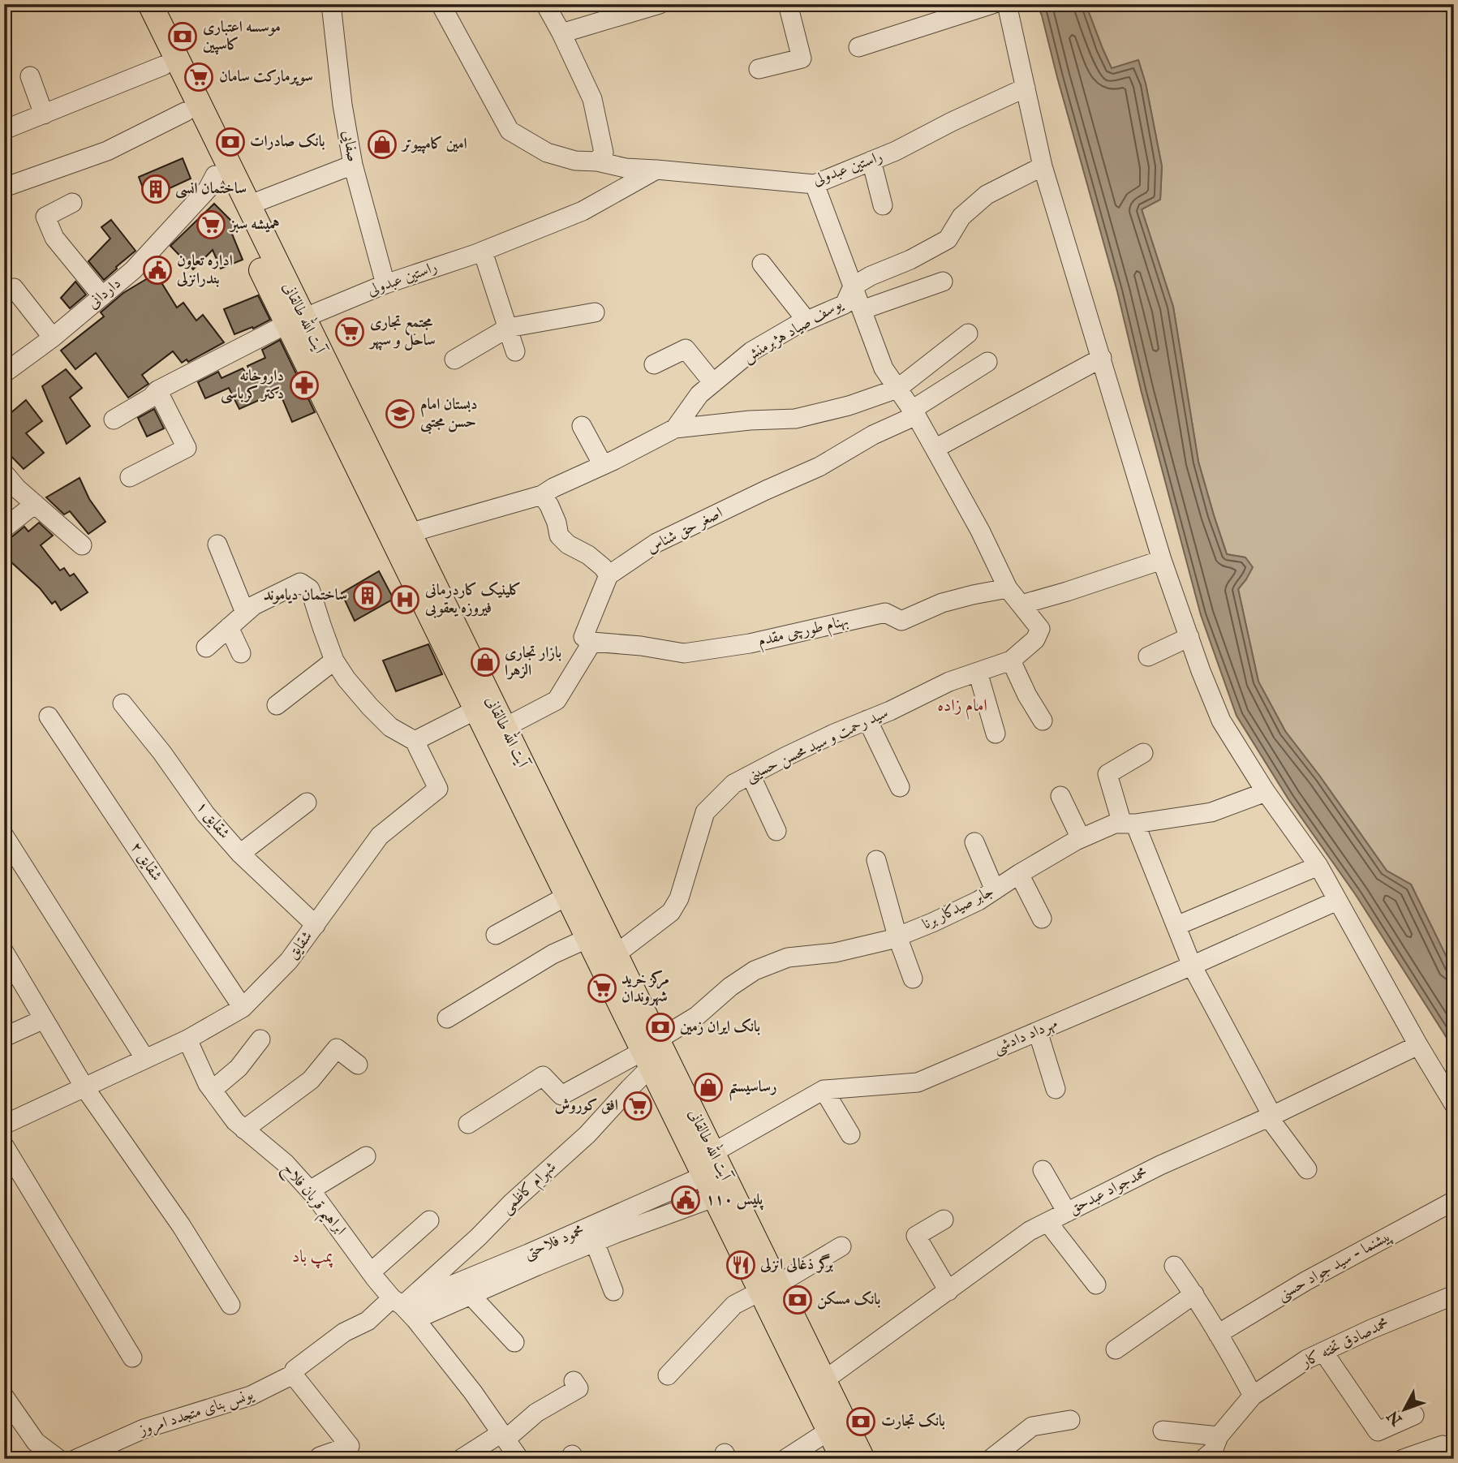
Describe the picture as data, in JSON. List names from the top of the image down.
{
  "streets": {
    "main road": ["آیت الله طالقانی"],
    "street": [
      "صفایی",
      "راستین عبدولی",
      "داردانی",
      "یوسف صیاد هژبرمنش",
      "اصغر حق شناس",
      "بهنام طورچی مقدم",
      "سید رحمت و سید محسن حسینی",
      "شقایق ۱",
      "شقایق ۲",
      "جابر صیدکار برنا",
      "شقایق",
      "مهرداد دادشی",
      "شهرام کاظمی",
      "محمدجواد عبدحق",
      "ابراهیم قربان فلاح",
      "محمود فلاحتی",
      "پیشنما - سید جواد حسنی",
      "محمدصادق تخته کار",
      "یونس بنای متجدد امروز"
    ]
  },
  "crossings": [
    ["صفایی", "راستین عبدولی"],
    ["راستین عبدولی", "آیت الله طالقانی"],
    ["راستین عبدولی", "سید رحمت و سید محسن حسینی"],
    ["داردانی", "آیت الله طالقانی"],
    ["آیت الله طالقانی", "یوسف صیاد هژبرمنش"],
    ["آیت الله طالقانی", "سید رحمت و سید محسن حسینی"],
    ["آیت الله طالقانی", "جابر صیدکار برنا"],
    ["آیت الله طالقانی", "مهرداد دادشی"],
    ["آیت الله طالقانی", "شهرام کاظمی"],
    ["آیت الله طالقانی", "محمدجواد عبدحق"],
    ["آیت الله طالقانی", "محمود فلاحتی"],
    ["یوسف صیاد هژبرمنش", "سید رحمت و سید محسن حسینی"],
    ["اصغر حق شناس", "سید رحمت و سید محسن حسینی"],
    ["بهنام طورچی مقدم", "سید رحمت و سید محسن حسینی"],
    ["شقایق ۱", "شقایق"],
    ["شقایق ۲", "شقایق"],
    ["جابر صیدکار برنا", "شهرام کاظمی"],
    ["شقایق", "ابراهیم قربان فلاح"],
    ["مهرداد دادشی", "محمود فلاحتی"],
    ["شهرام کاظمی", "ابراهیم قربان فلاح"],
    ["شهرام کاظمی", "محمود فلاحتی"],
    ["شهرام کاظمی", "یونس بنای متجدد امروز"],
    ["ابراهیم قربان فلاح", "محمود فلاحتی"],
    ["ابراهیم قربان فلاح", "یونس بنای متجدد امروز"],
    ["محمود فلاحتی", "یونس بنای متجدد امروز"]
  ],
  "districts": ["امام زاده", "پمپ باد"],
  "places": {
    "bank": [
      "موسسه اعتباری کاسپین",
      "بانک صادرات",
      "بانک ایران زمین",
      "بانک مسکن",
      "بانک تجارت"
    ],
    "supermarket": [
      "سوپرمارکت سامان",
      "همیشه سبز",
      "مجتمع تجاری ساحل و سپهر",
      "مرکز خرید شهروندان",
      "افق کوروش"
    ],
    "shop": ["امین کامپیوتر", "بازار تجاری الزهرا", "رساسیستم"],
    "building": ["ساختمان انسی", "ساختمان دیاموند"],
    "public building": ["اداره تعاون بندرانزلی", "پلیس ۱۱۰"],
    "pharmacy": ["داروخانه دکتر کرباسی"],
    "school or university": ["دبستان امام حسن مجتبی"],
    "hospital": ["کلینیک کاردرمانی فیروزه یعقوبی"],
    "restaurant": ["برگر ذغالی انزلی"]
  },
  "north": "bottom left"
}
